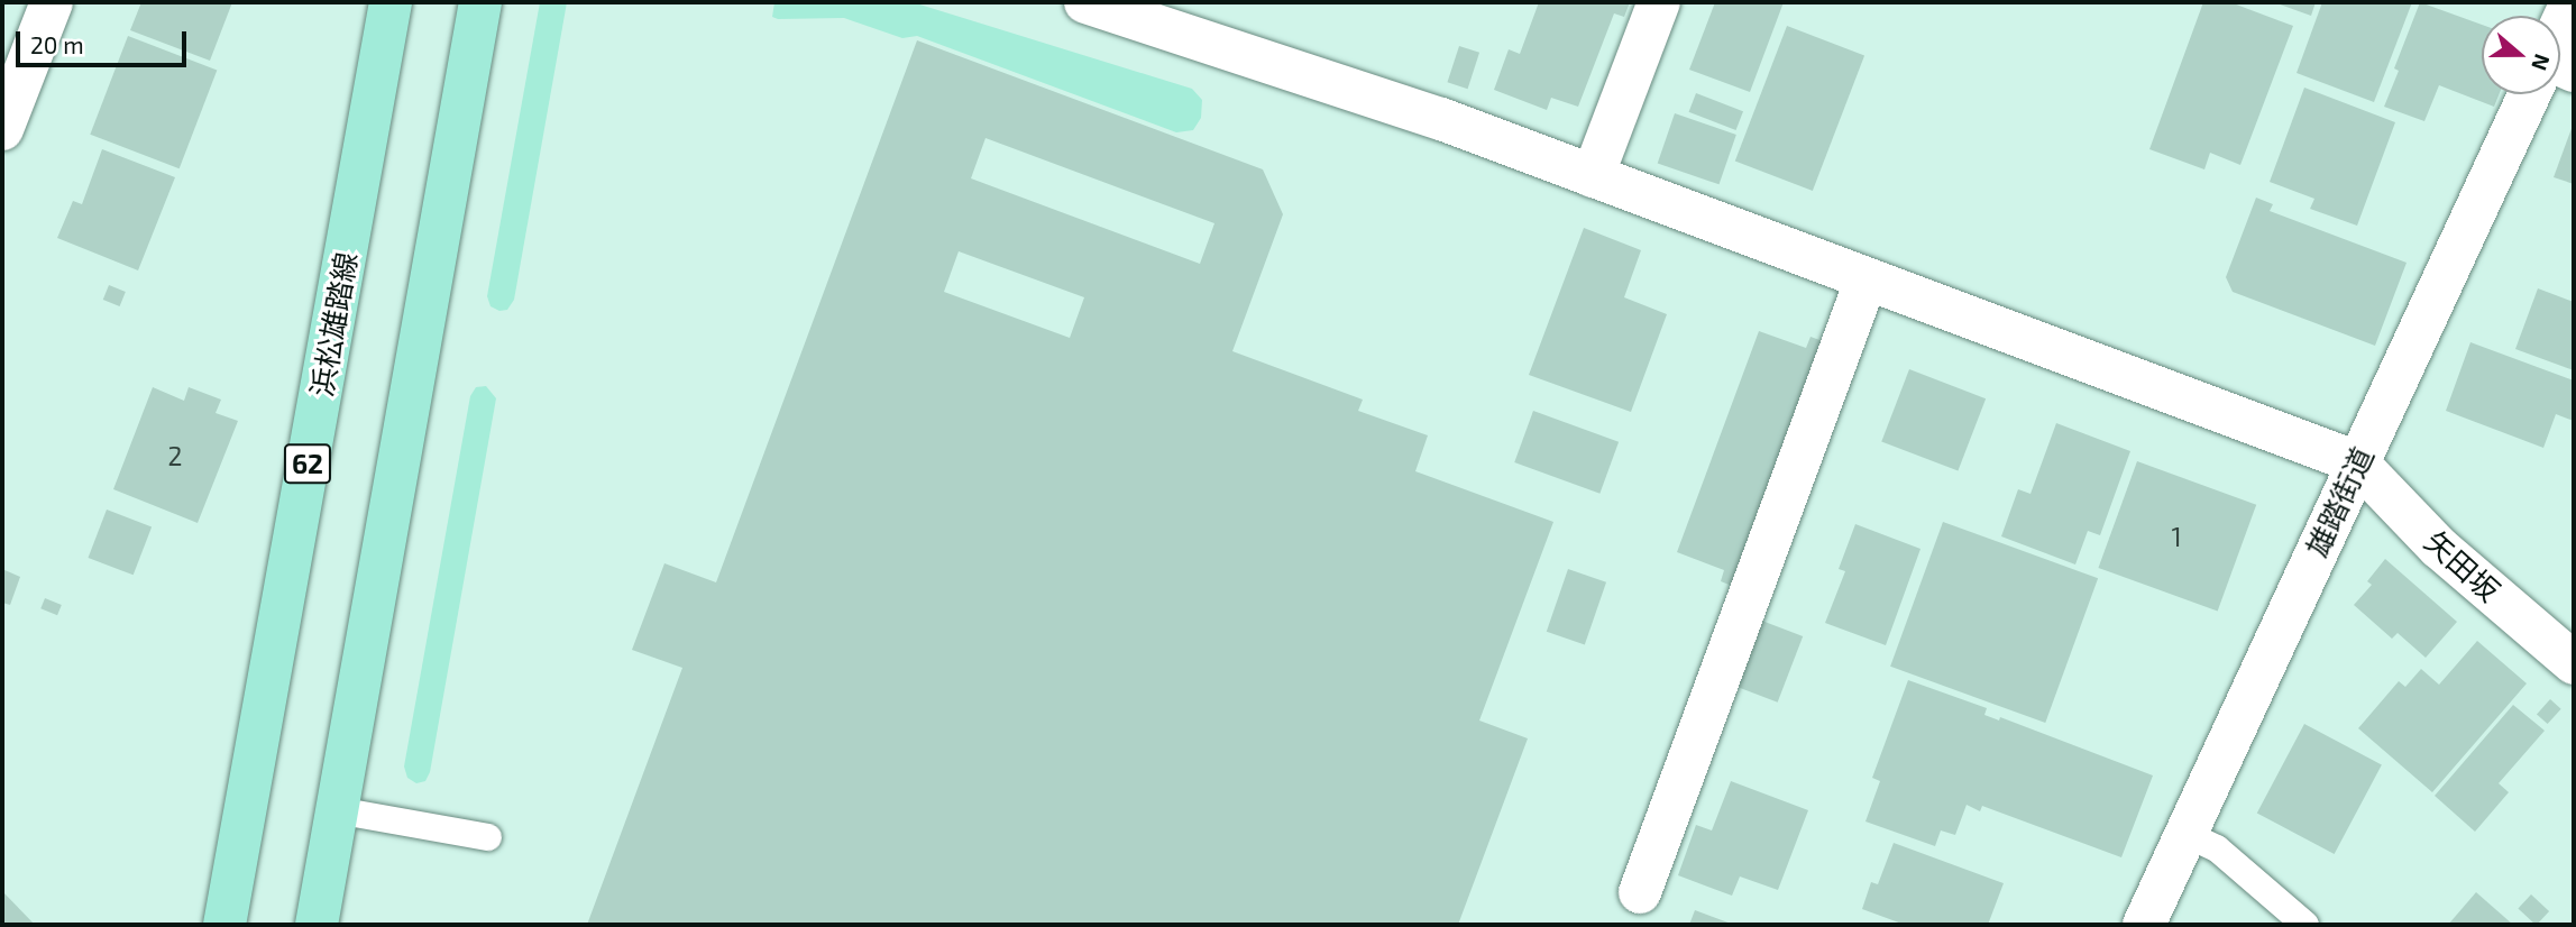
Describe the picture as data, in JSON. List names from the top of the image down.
{
  "streets": {
    "main road": ["浜松雄踏線", "62"],
    "street": ["雄踏街道", "矢田坂"]
  },
  "crossings": [
    ["雄踏街道", "矢田坂"]
  ],
  "house_numbers": ["2", "1"],
  "scale_bar": "20 m",
  "north": "right"
}
